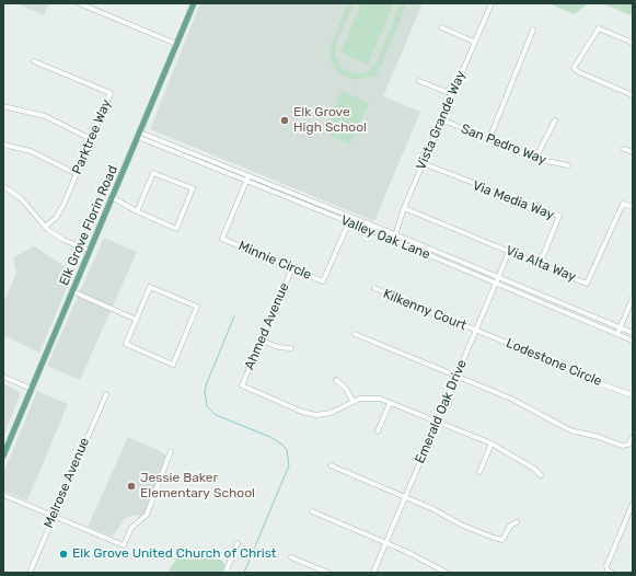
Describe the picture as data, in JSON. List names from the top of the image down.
{
  "streets": {
    "main road": ["Elk Grove Florin Road"],
    "street": [
      "Vista Grande Way",
      "Parktree Way",
      "San Pedro Way",
      "Via Media Way",
      "Valley Oak Lane",
      "Minnie Circle",
      "Via Alta Way",
      "Kilkenny Court",
      "Ahmed Avenue",
      "Lodestone Circle",
      "Emerald Oak Drive",
      "Melrose Avenue"
    ]
  },
  "crossings": [
    ["Vista Grande Way", "San Pedro Way"],
    ["Vista Grande Way", "Via Media Way"],
    ["Vista Grande Way", "Valley Oak Lane"],
    ["Vista Grande Way", "Via Alta Way"],
    ["Via Media Way", "Via Alta Way"],
    ["Elk Grove Florin Road", "Valley Oak Lane"],
    ["Valley Oak Lane", "Minnie Circle"],
    ["Valley Oak Lane", "Emerald Oak Drive"],
    ["Minnie Circle", "Ahmed Avenue"],
    ["Via Alta Way", "Emerald Oak Drive"],
    ["Kilkenny Court", "Lodestone Circle"],
    ["Kilkenny Court", "Emerald Oak Drive"],
    ["Lodestone Circle", "Emerald Oak Drive"]
  ],
  "places": ["Elk Grove High School", "Jessie Baker Elementary School", "Elk Grove United Church of Christ"]
}
